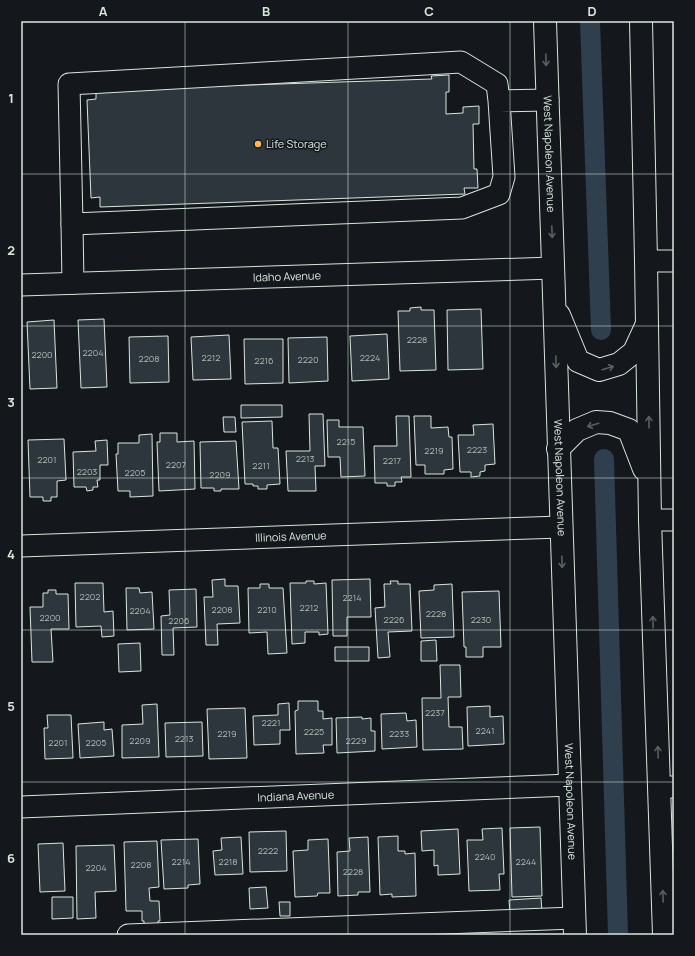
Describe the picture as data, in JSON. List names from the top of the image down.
{
  "streets": {
    "main road": ["West Napoleon Avenue"],
    "street": ["Idaho Avenue", "Illinois Avenue", "Indiana Avenue"]
  },
  "crossings": [
    ["West Napoleon Avenue", "Idaho Avenue"],
    ["West Napoleon Avenue", "Illinois Avenue"],
    ["West Napoleon Avenue", "Indiana Avenue"]
  ],
  "places": ["Life Storage"],
  "house_numbers": [
    "2228",
    "2204",
    "2200",
    "2212",
    "2224",
    "2208",
    "2220",
    "2216",
    "2215",
    "2223",
    "2219",
    "2213",
    "2201",
    "2217",
    "2207",
    "2211",
    "2203",
    "2205",
    "2209",
    "2202",
    "2214",
    "2212",
    "2208",
    "2210",
    "2204",
    "2228",
    "2200",
    "2226",
    "2230",
    "2206",
    "2237",
    "2221",
    "2241",
    "2225",
    "2219",
    "2233",
    "2213",
    "2209",
    "2229",
    "2201",
    "2205",
    "2222",
    "2240",
    "2214",
    "2218",
    "2244",
    "2208",
    "2204",
    "2228"
  ],
  "grid": {
    "columns": [
      "A",
      "B",
      "C",
      "D"
    ],
    "rows": [
      "1",
      "2",
      "3",
      "4",
      "5",
      "6"
    ]
  }
}
